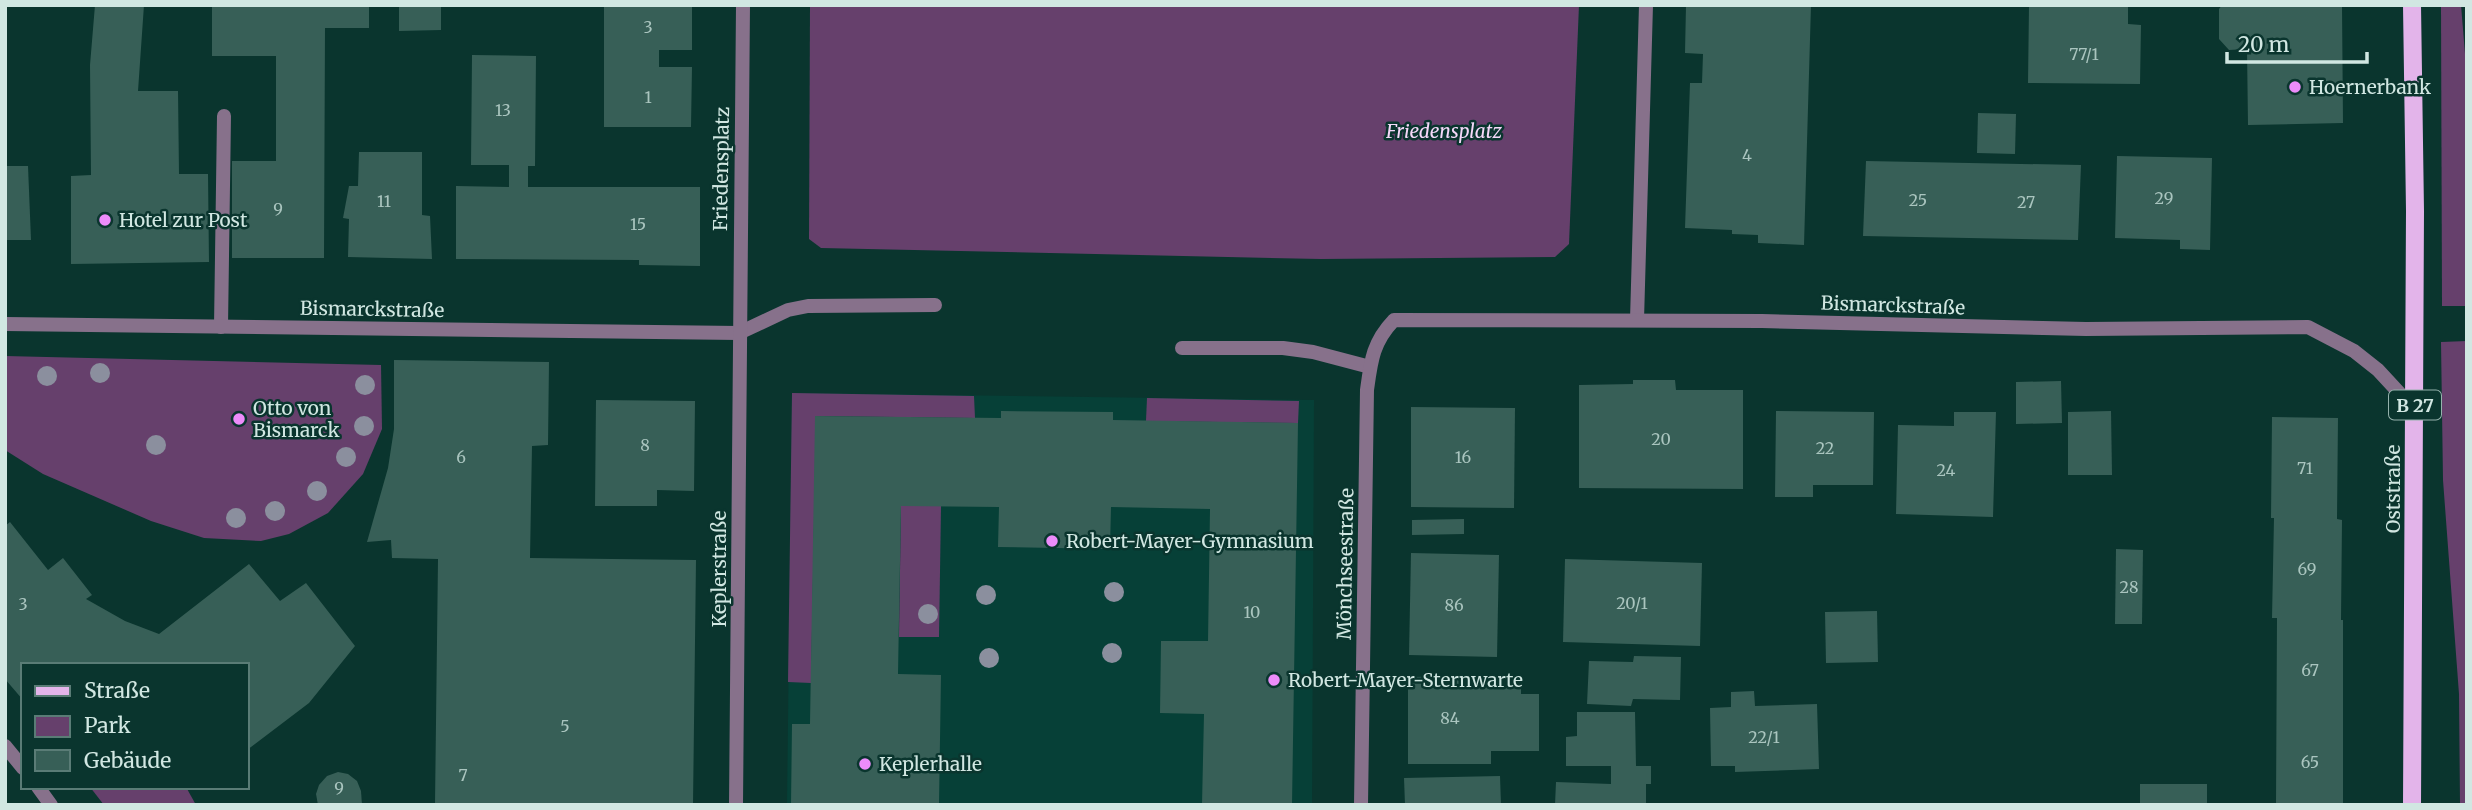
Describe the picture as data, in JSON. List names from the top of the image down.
{
  "streets": {
    "main road": ["B 27", "Oststraße"],
    "street": [
      "Friedensplatz",
      "Bismarckstraße",
      "Mönchseestraße",
      "Keplerstraße"
    ]
  },
  "crossings": [
    ["Friedensplatz", "Bismarckstraße"],
    ["Friedensplatz", "Keplerstraße"],
    ["Bismarckstraße", "Oststraße"],
    ["Bismarckstraße", "Mönchseestraße"],
    ["Bismarckstraße", "Keplerstraße"]
  ],
  "parks": ["Friedensplatz"],
  "places": [
    "Hoernerbank",
    "Hotel zur Post",
    "Otto von Bismarck",
    "Robert-Mayer-Gymnasium",
    "Robert-Mayer-Sternwarte",
    "Keplerhalle"
  ],
  "house_numbers": [
    "3",
    "77/1",
    "1",
    "13",
    "4",
    "29",
    "25",
    "11",
    "27",
    "9",
    "15",
    "20",
    "8",
    "22",
    "6",
    "16",
    "71",
    "24",
    "69",
    "28",
    "20/1",
    "3",
    "86",
    "10",
    "67",
    "84",
    "5",
    "22/1",
    "65",
    "7",
    "9"
  ],
  "legend": ["Straße", "Park", "Gebäude"],
  "scale_bar": "20 m"
}
